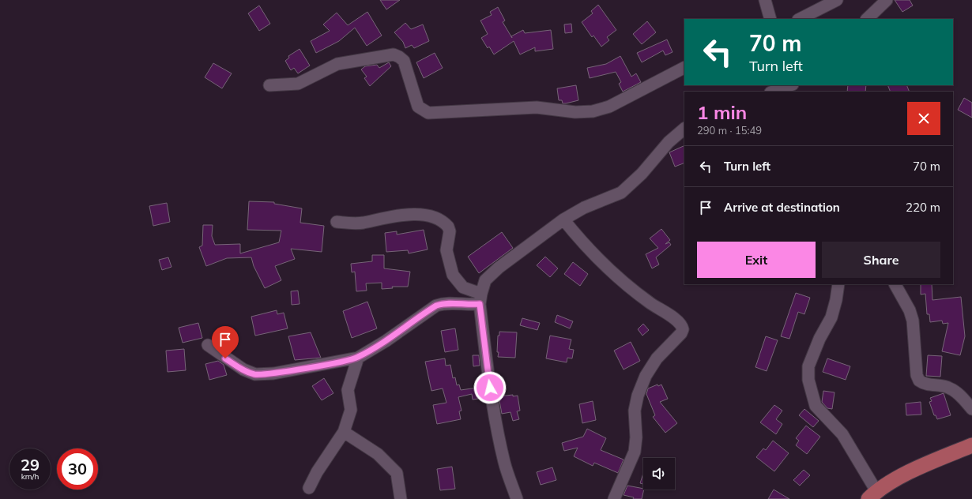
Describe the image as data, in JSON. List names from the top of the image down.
{
  "page": {
    "turn": ["70 m", "Turn left"],
    "heading": ["1 min", "290 m · 15:49"],
    "list": [
      {
        "name": "Turn left",
        "value": "70 m"
      },
      {
        "name": "Arrive at destination",
        "value": "220 m"
      }
    ],
    "buttons": ["Exit", "Share"],
    "speed": "29 km/h",
    "limit": "30"
  }
}
